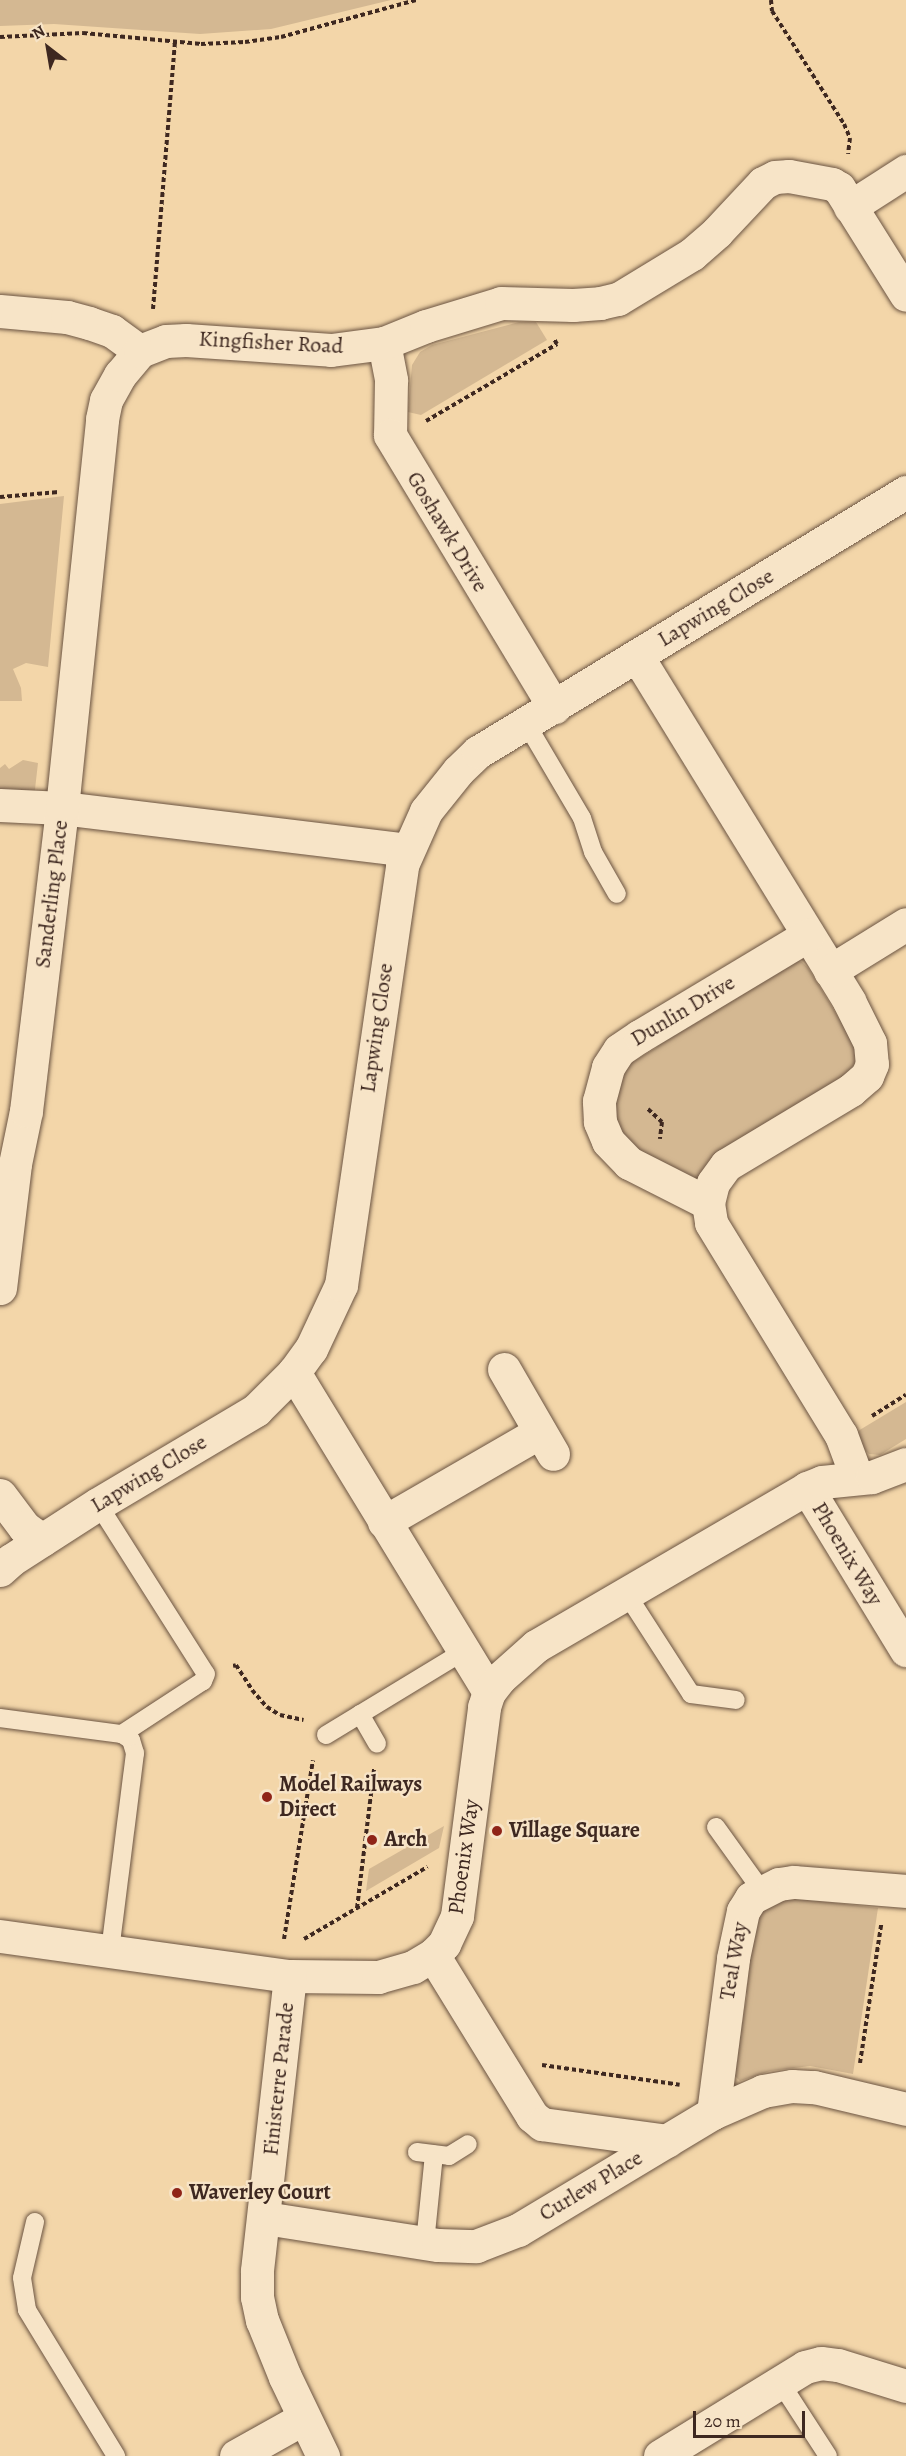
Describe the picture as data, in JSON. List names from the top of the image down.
{
  "streets": {
    "street": [
      "Kingfisher Road",
      "Goshawk Drive",
      "Lapwing Close",
      "Sanderling Place",
      "Dunlin Drive",
      "Phoenix Way",
      "Teal Way",
      "Finisterre Parade",
      "Curlew Place"
    ]
  },
  "crossings": [
    ["Kingfisher Road", "Goshawk Drive"],
    ["Goshawk Drive", "Lapwing Close"],
    ["Lapwing Close", "Sanderling Place"],
    ["Phoenix Way", "Finisterre Parade"],
    ["Teal Way", "Curlew Place"],
    ["Finisterre Parade", "Curlew Place"]
  ],
  "places": [
    "Model Railways Direct",
    "Village Square",
    "Arch",
    "Waverley Court"
  ],
  "scale_bar": "20 m",
  "north": "top left"
}
